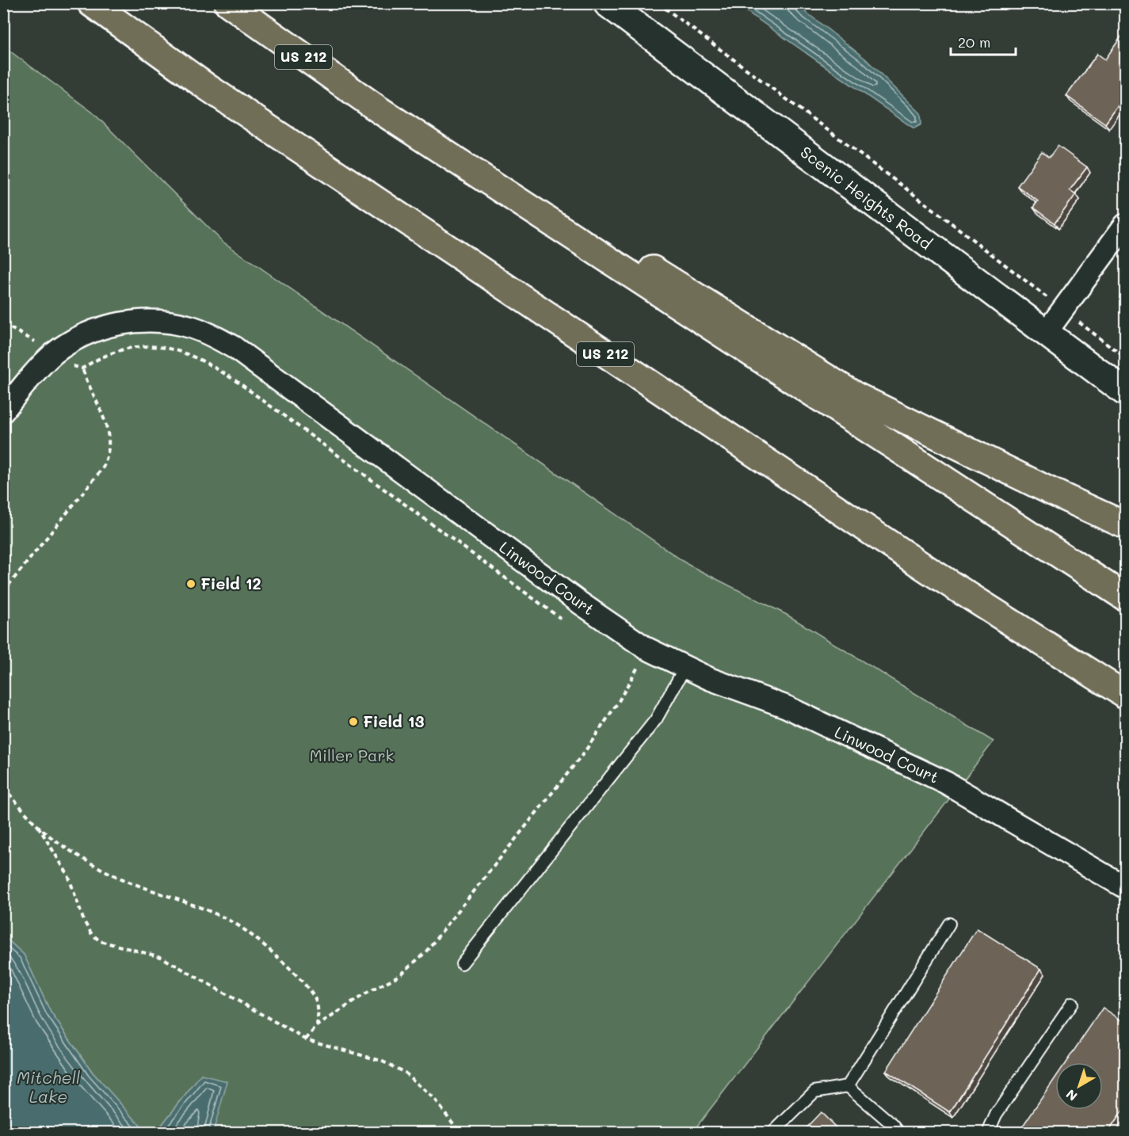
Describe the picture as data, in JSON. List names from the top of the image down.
{
  "streets": {
    "highway": ["US 212"],
    "street": ["Scenic Heights Road", "Linwood Court"]
  },
  "water": ["Mitchell Lake"],
  "parks": ["Miller Park"],
  "places": ["Field 12", "Field 13"],
  "scale_bar": "20 m",
  "north": "bottom left"
}
